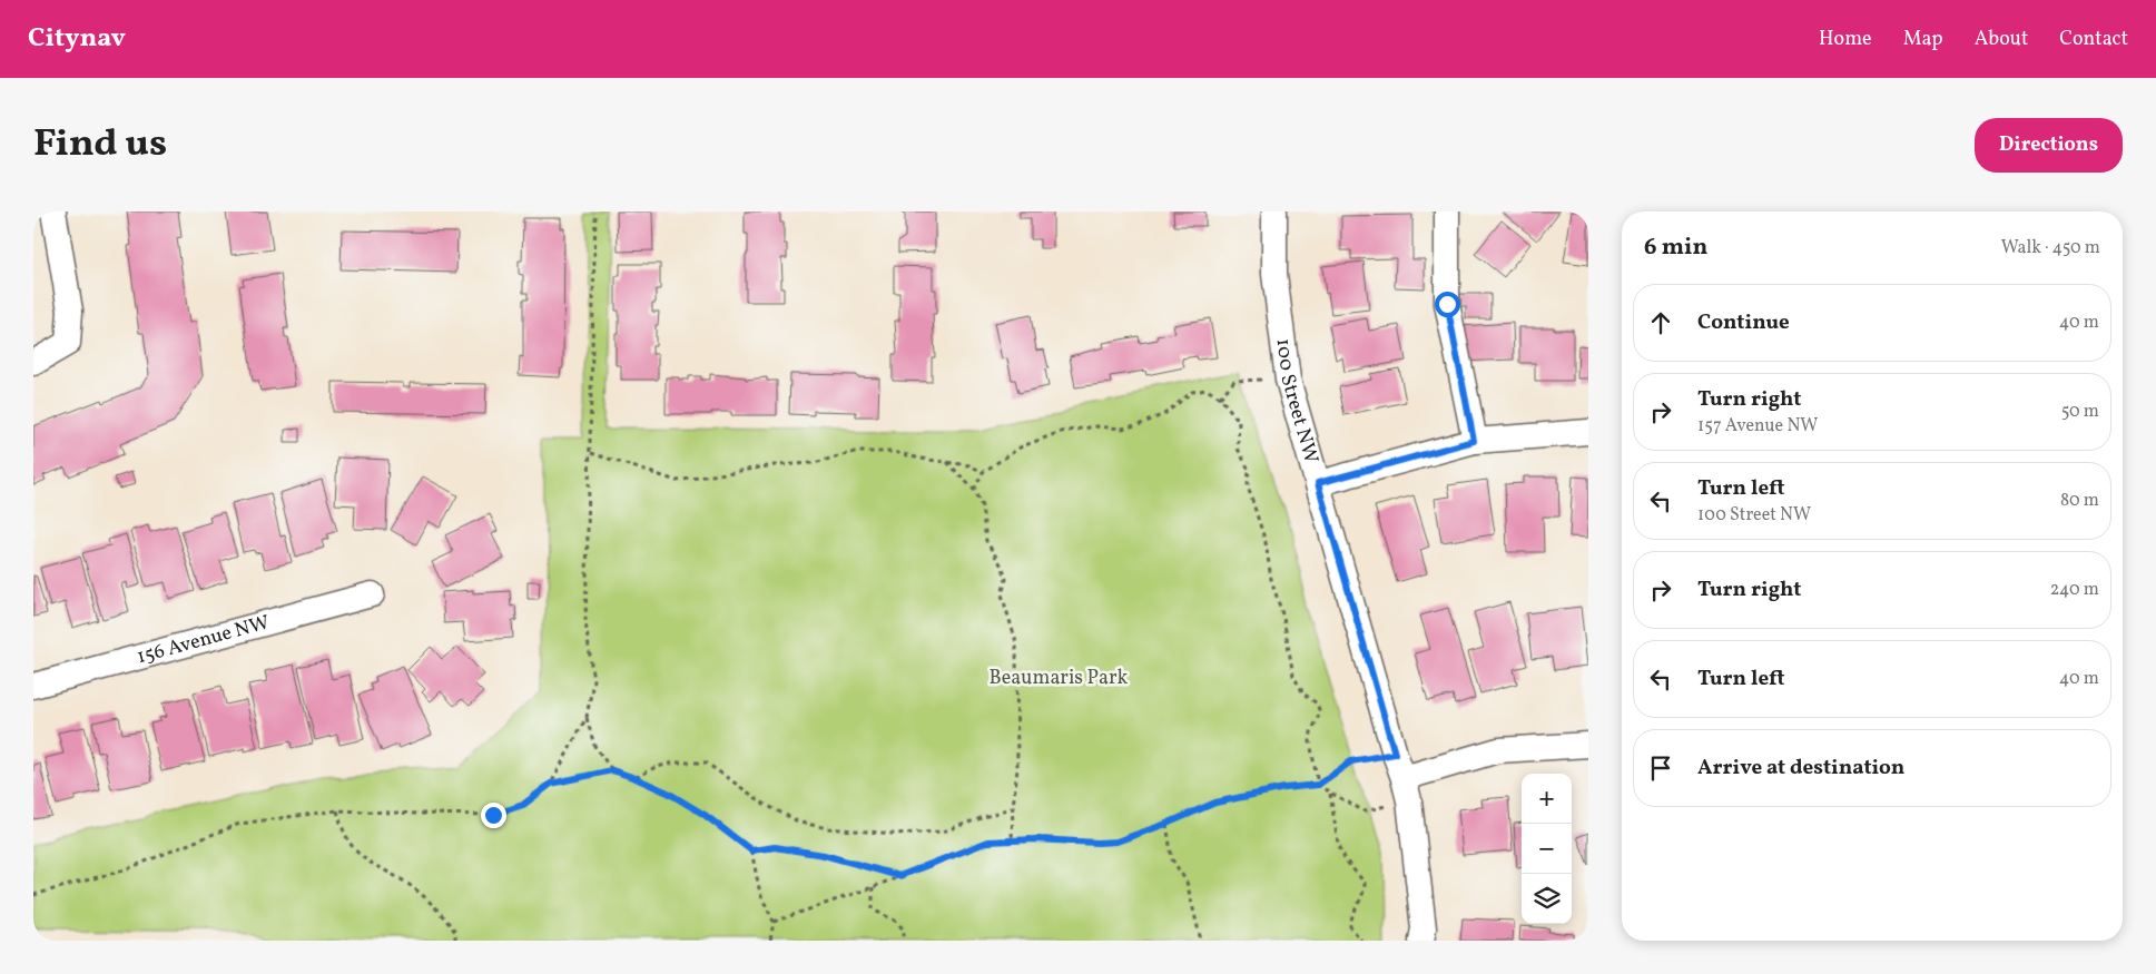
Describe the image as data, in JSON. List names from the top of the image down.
{
  "streets": {
    "street": ["100 Street NW", "156 Avenue NW"]
  },
  "parks": ["Beaumaris Park"],
  "page": {
    "header": "Citynav",
    "nav": [
      "Home",
      "Map",
      "About",
      "Contact"
    ],
    "title": "Find us",
    "buttons": "Directions",
    "heading": ["6 min", "Walk · 450 m"],
    "list": [
      ["Continue", "40 m"],
      ["Turn right", "157 Avenue NW", "50 m"],
      ["Turn left", "100 Street NW", "80 m"],
      ["Turn right", "240 m"],
      ["Turn left", "40 m"],
      "Arrive at destination"
    ],
    "map_buttons": ["+", "−"]
  }
}
